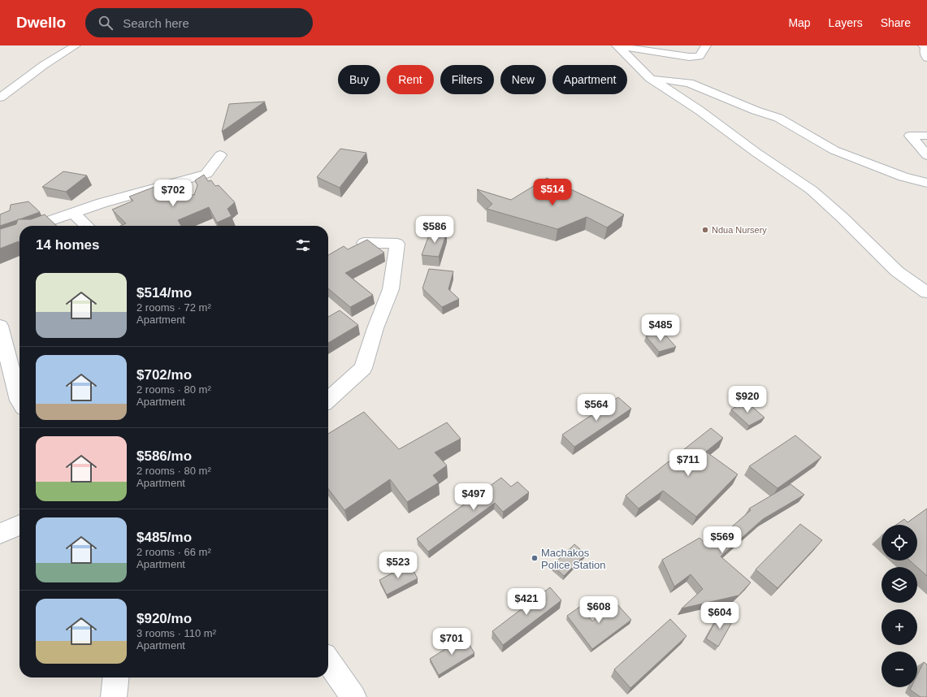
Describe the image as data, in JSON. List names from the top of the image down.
{
  "places": ["Ndua Nursery", "Machakos Police Station"],
  "page": {
    "header": "Dwello",
    "search": "Search here",
    "nav": ["Map", "Layers", "Share"],
    "chip": [
      "Buy",
      "Rent",
      "Filters",
      "New",
      "Apartment"
    ],
    "price": [
      "$514",
      "$702",
      "$586",
      "$485",
      "$920",
      "$564",
      "$711",
      "$497",
      "$569",
      "$523",
      "$421",
      "$608",
      "$604",
      "$701"
    ],
    "heading": "14 homes",
    "list": [
      {
        "name": "$514/mo",
        "note": "2 rooms · 72 m² · Apartment"
      },
      {
        "name": "$702/mo",
        "note": "2 rooms · 80 m² · Apartment"
      },
      {
        "name": "$586/mo",
        "note": "2 rooms · 80 m² · Apartment"
      },
      {
        "name": "$485/mo",
        "note": "2 rooms · 66 m² · Apartment"
      },
      {
        "name": "$920/mo",
        "note": "3 rooms · 110 m² · Apartment"
      }
    ],
    "map_buttons": ["+", "−"]
  }
}
